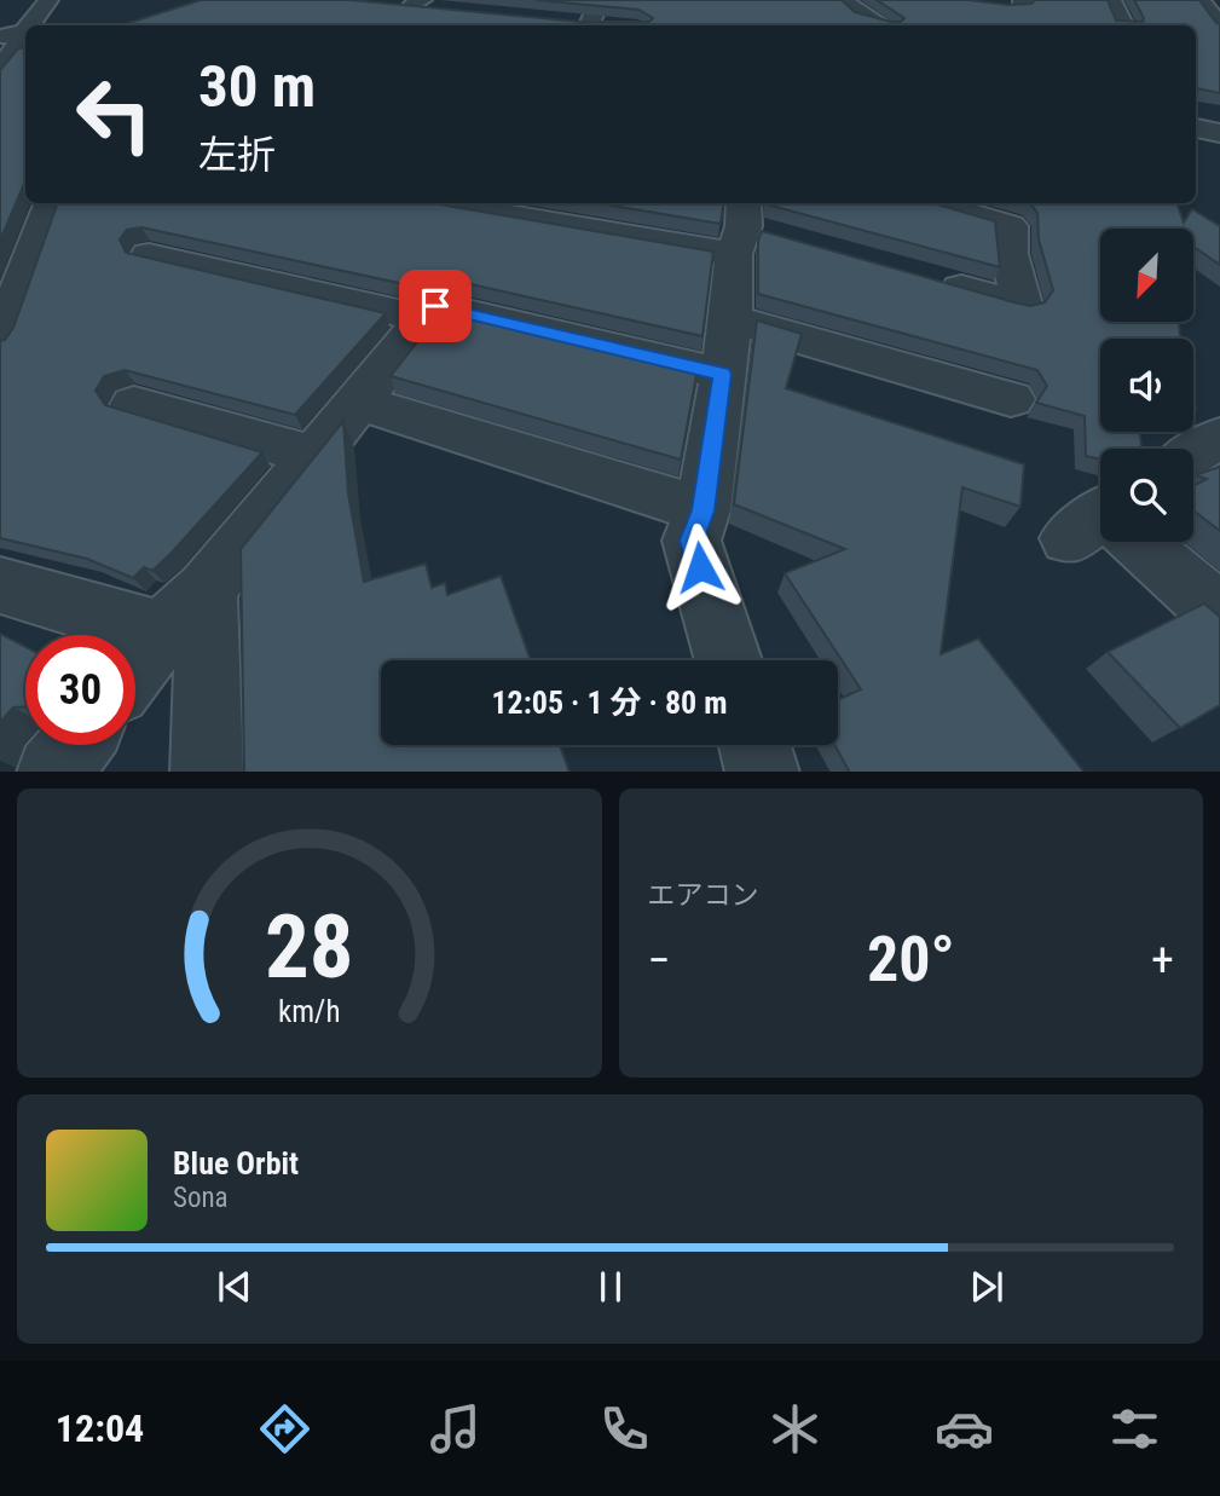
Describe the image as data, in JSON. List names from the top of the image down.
{
  "north": "bottom left",
  "page": {
    "turn": ["30 m", "左折"],
    "limit": "30",
    "trip": "12:05 · 1 分 · 80 m",
    "tile": "エアコン",
    "heat": ["−", "20°", "+"],
    "song": ["Blue Orbit", "Sona"],
    "tabs": "12:04",
    "gauge": ["28", "km/h"]
  }
}
